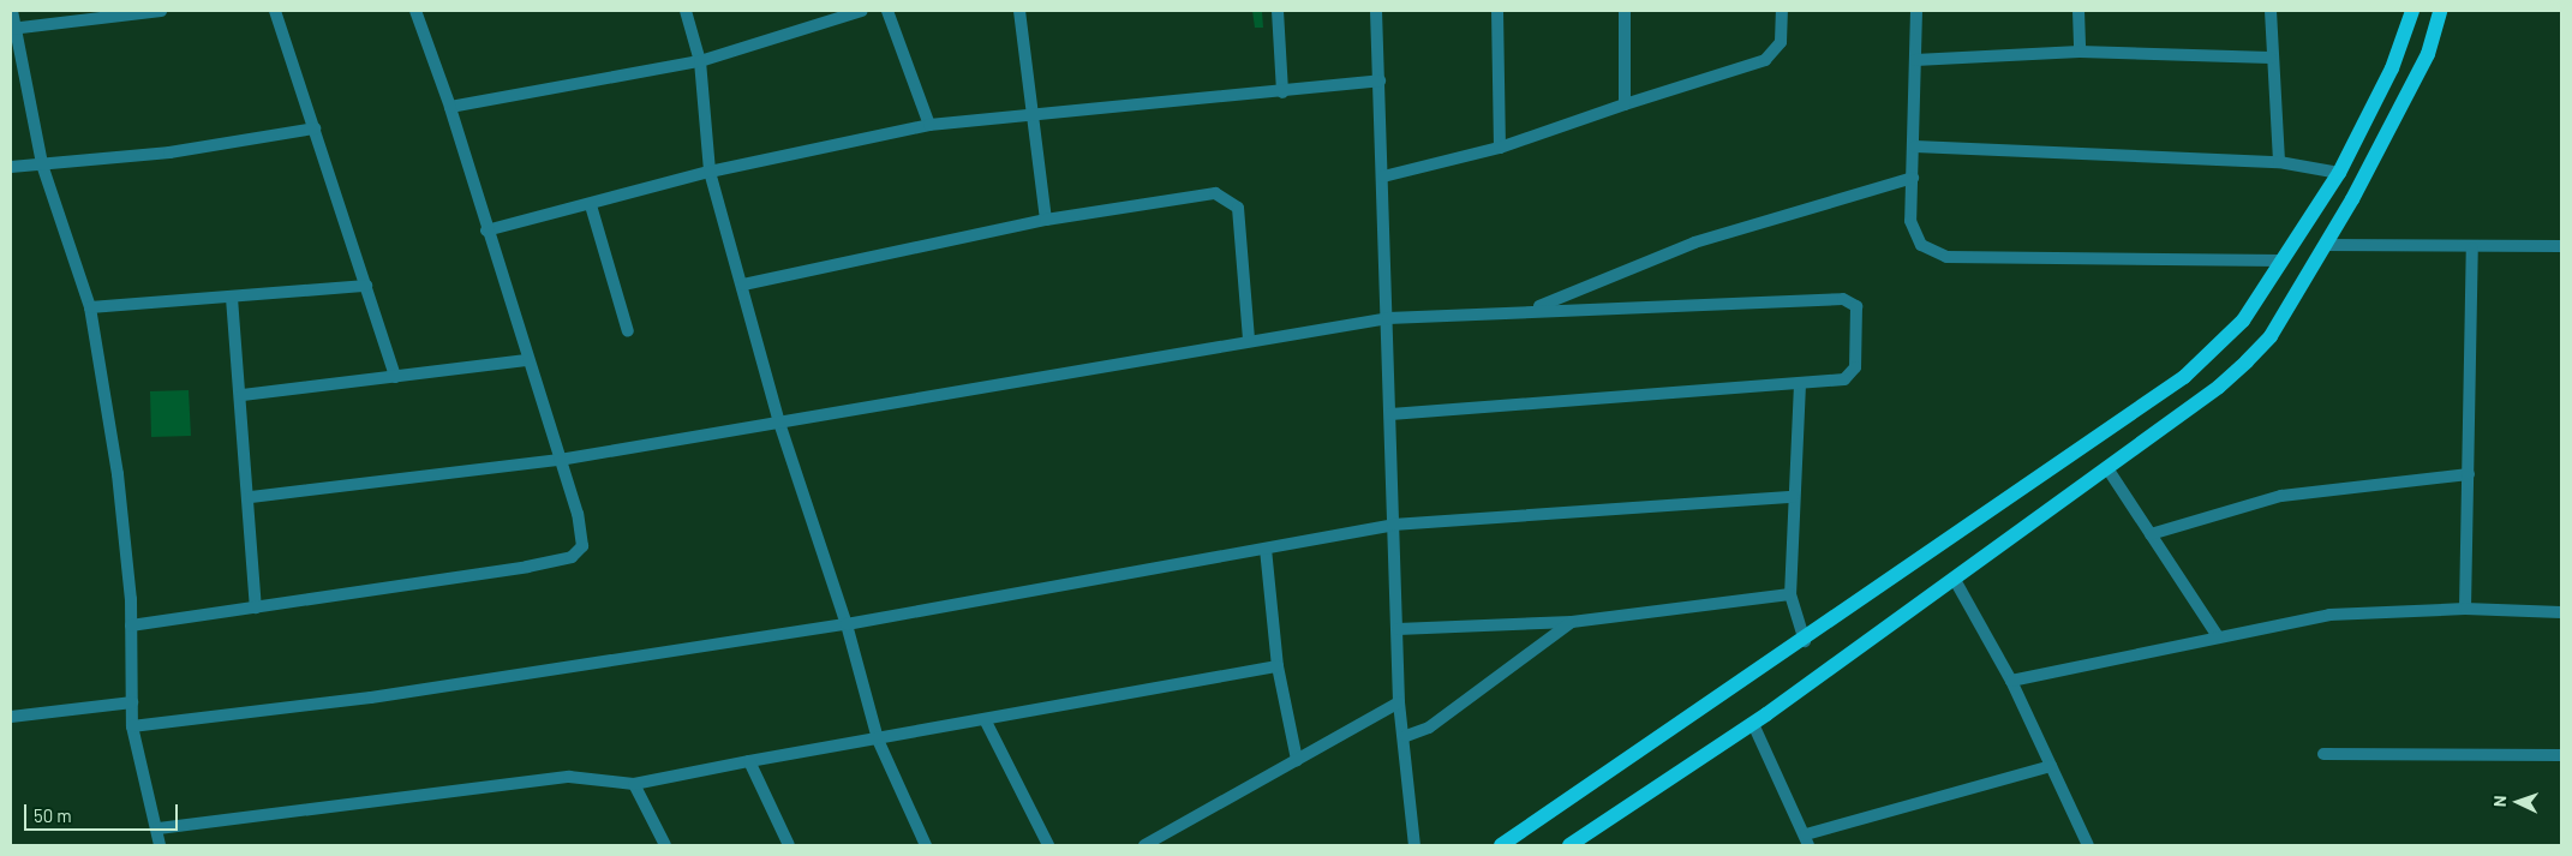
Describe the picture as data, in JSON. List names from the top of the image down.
{
  "scale_bar": "50 m",
  "north": "left"
}
